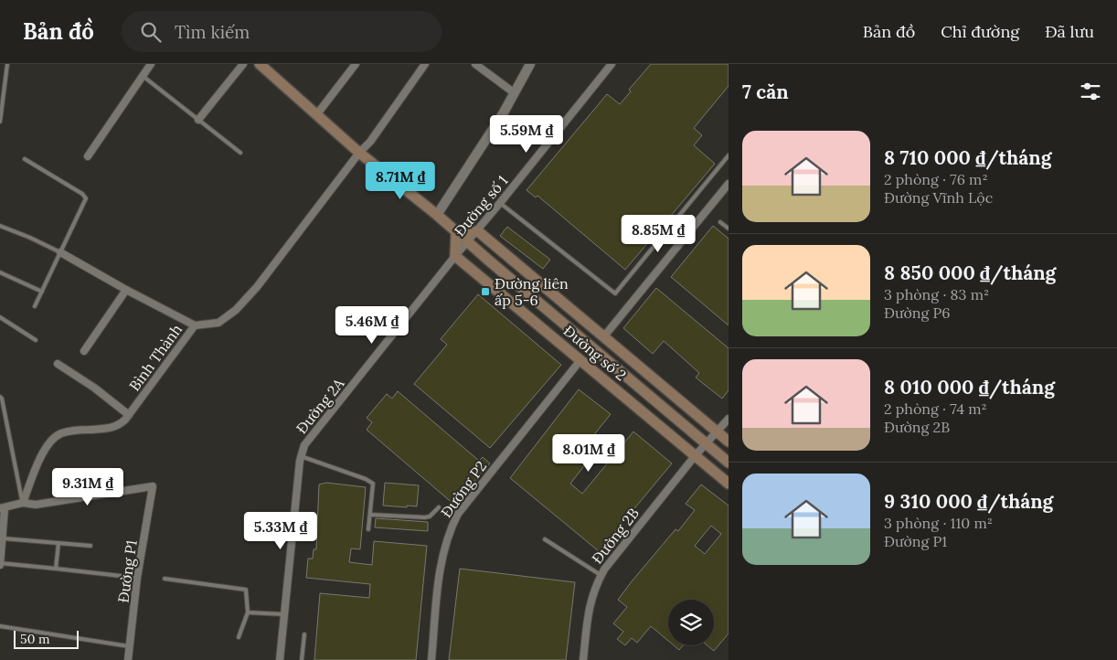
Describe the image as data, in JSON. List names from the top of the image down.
{
  "streets": {
    "main road": ["Đường số 2"],
    "street": [
      "Đường số 1",
      "Bình Thành",
      "Đường 2A",
      "Đường P2",
      "Đường 2B",
      "Đường P1"
    ]
  },
  "crossings": [
    ["Đường số 1", "Đường số 2"],
    ["Đường số 1", "Đường 2A"],
    ["Đường số 2", "Bình Thành"],
    ["Đường số 2", "Đường 2A"],
    ["Đường số 2", "Đường P2"],
    ["Đường số 2", "Đường 2B"],
    ["Bình Thành", "Đường P1"]
  ],
  "places": {
    "transit": ["Đường liên ấp 5-6"]
  },
  "scale_bar": "50 m",
  "page": {
    "header": "Bản đồ",
    "search": "Tìm kiếm",
    "nav": ["Bản đồ", "Chỉ đường", "Đã lưu"],
    "heading": "7 căn",
    "price": [
      "5.59M ₫",
      "8.71M ₫",
      "8.85M ₫",
      "5.46M ₫",
      "8.01M ₫",
      "9.31M ₫",
      "5.33M ₫"
    ],
    "list": [
      {
        "name": "8 710 000 ₫/tháng",
        "note": "2 phòng · 76 m² · Đường Vĩnh Lộc"
      },
      {
        "name": "8 850 000 ₫/tháng",
        "note": "3 phòng · 83 m² · Đường P6"
      },
      {
        "name": "8 010 000 ₫/tháng",
        "note": "2 phòng · 74 m² · Đường 2B"
      },
      {
        "name": "9 310 000 ₫/tháng",
        "note": "3 phòng · 110 m² · Đường P1"
      }
    ],
    "scale": "50 m"
  }
}
